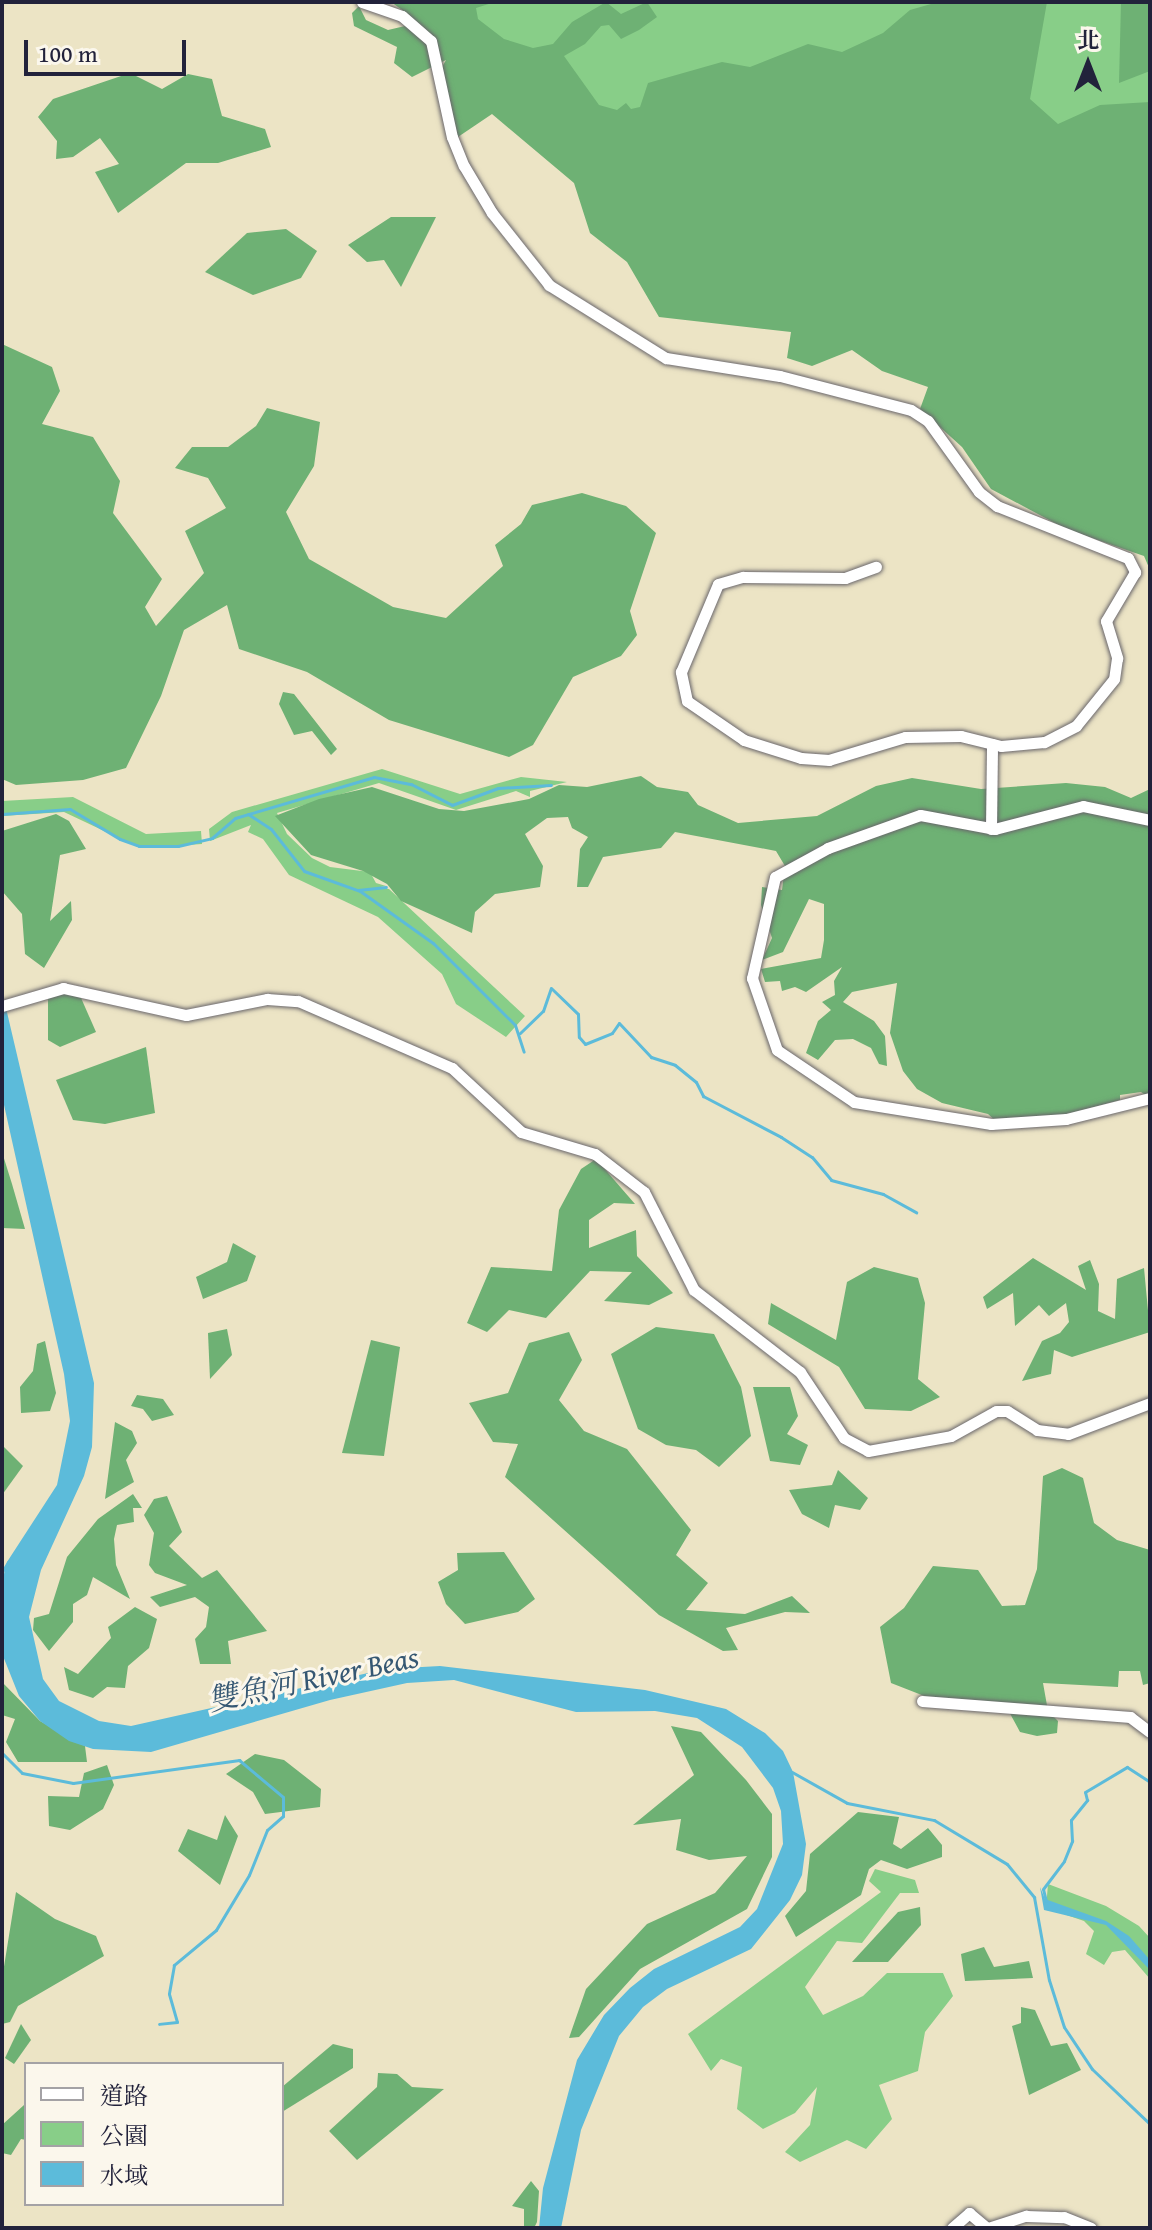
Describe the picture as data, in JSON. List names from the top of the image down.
{
  "water": ["雙魚河 River Beas"],
  "legend": ["道路", "公園", "水域"],
  "scale_bar": "100 m",
  "north": "top"
}
